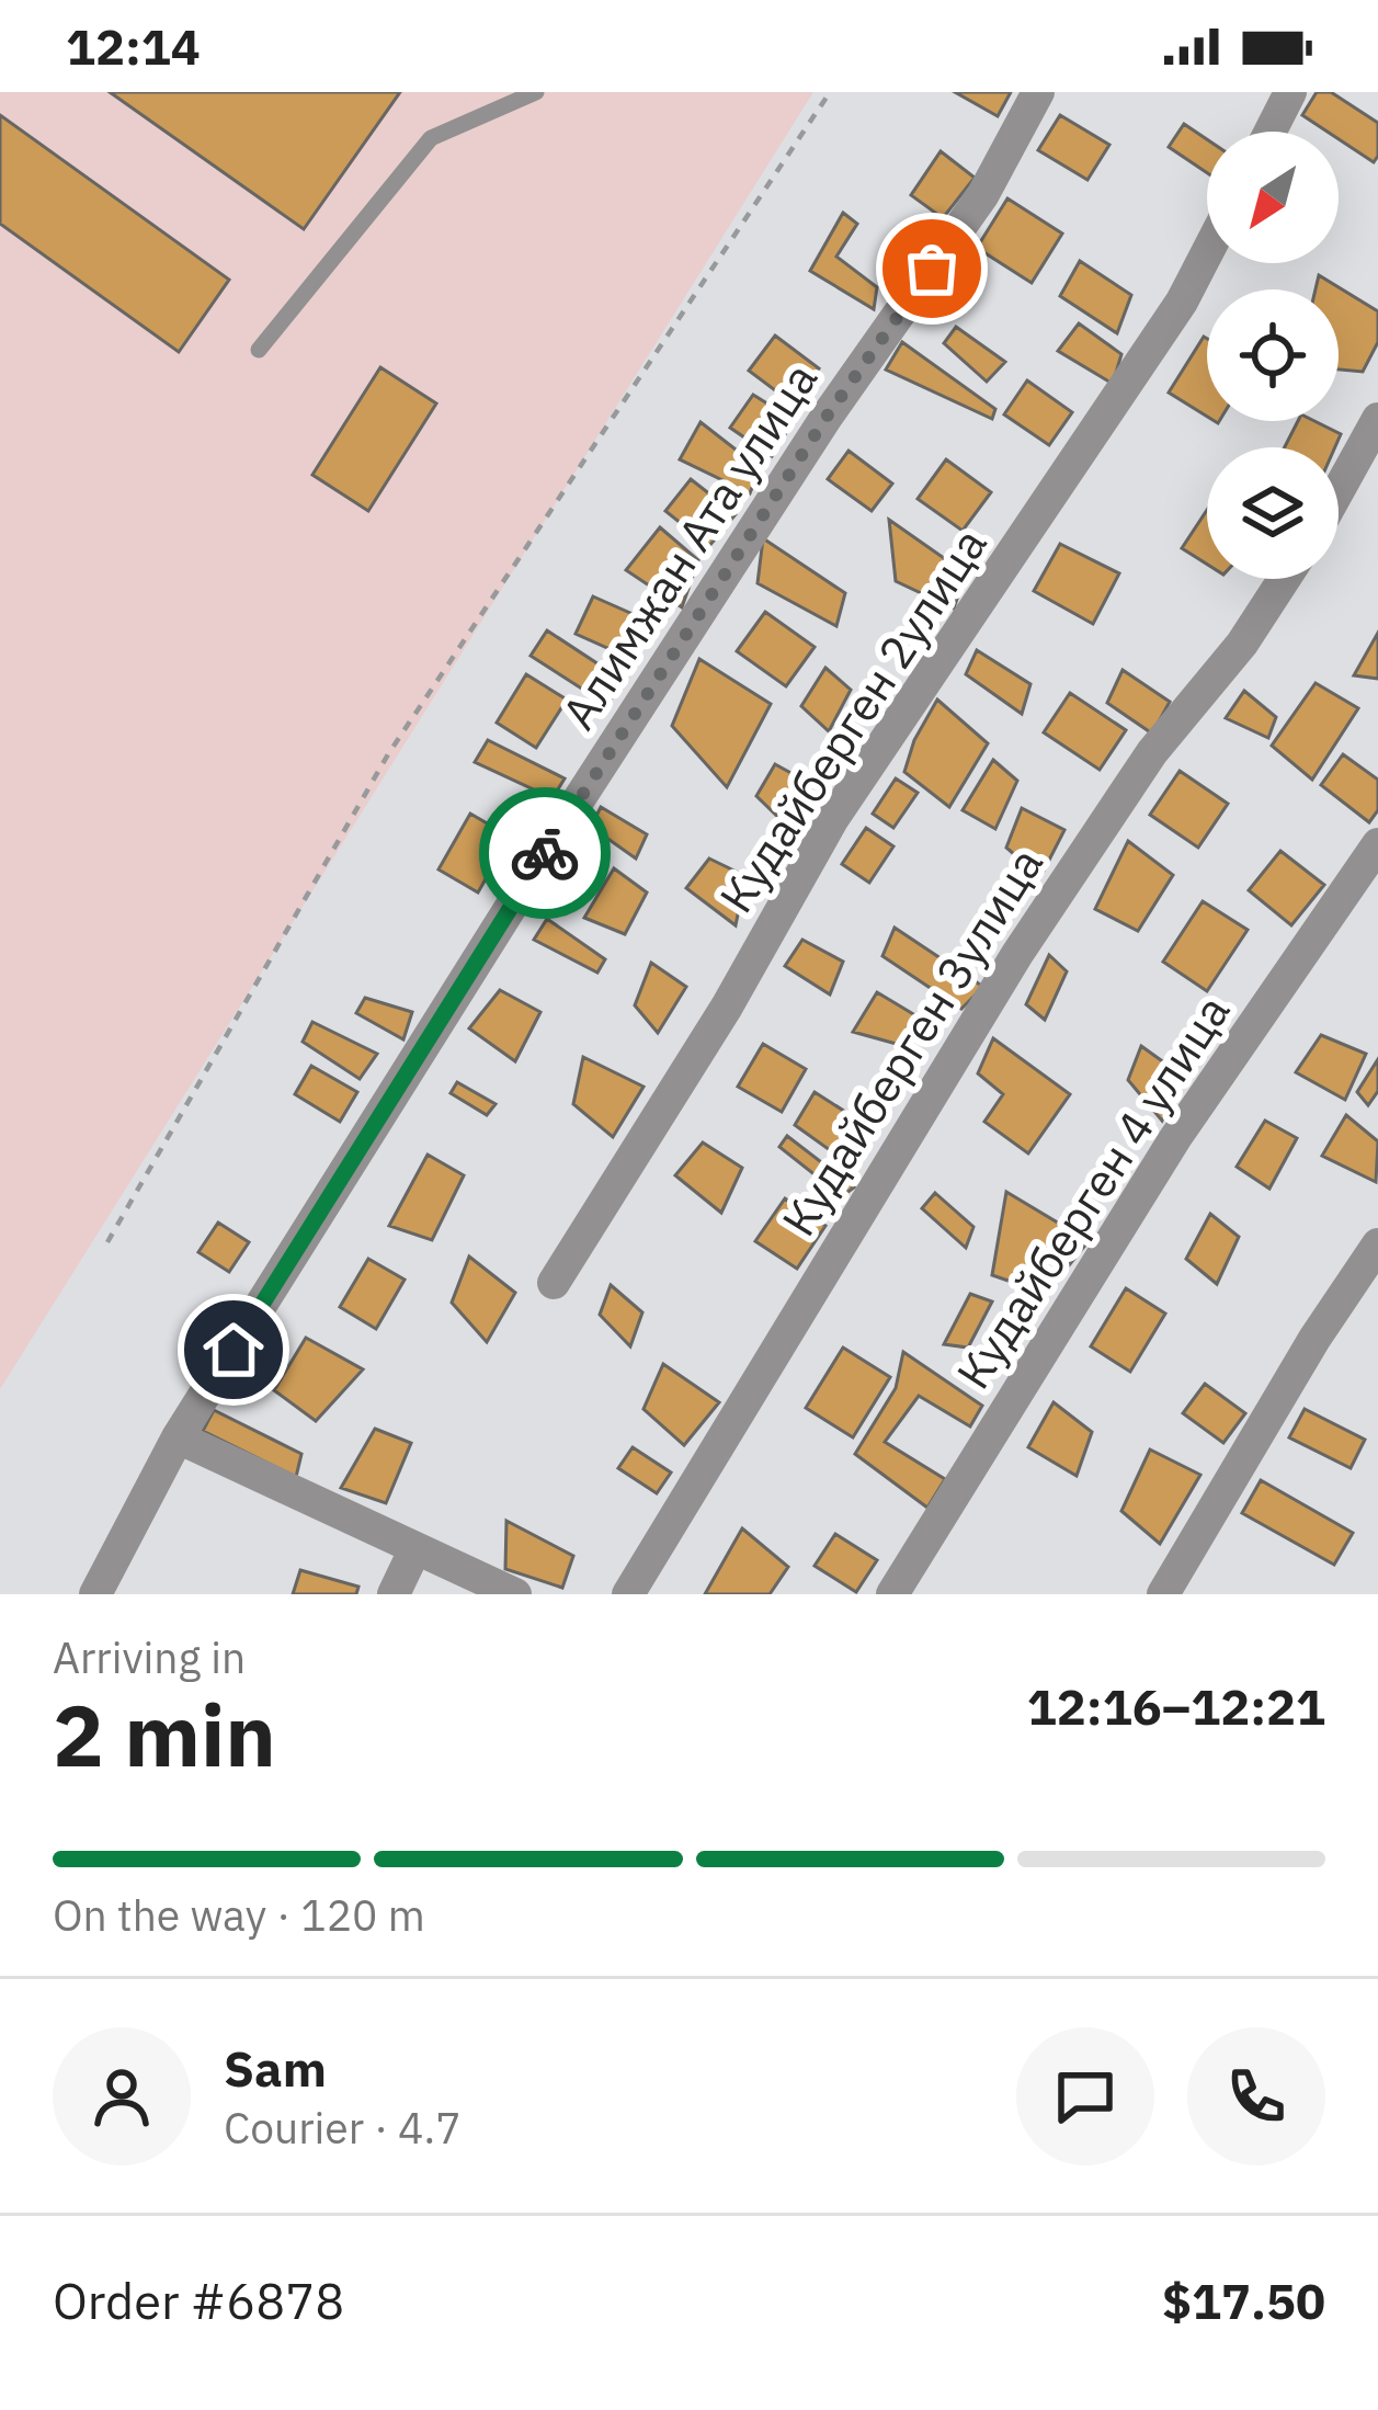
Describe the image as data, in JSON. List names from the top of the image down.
{
  "streets": {
    "street": [
      "Алимжан Ата улица",
      "Кудайберген 2улица",
      "Кудайберген 3улица",
      "Кудайберген 4 улица"
    ]
  },
  "north": "bottom left",
  "page": {
    "status": "12:14",
    "heading": ["2 min", "Arriving in", "12:16–12:21"],
    "panel": [
      "Sam",
      "Courier · 4.7",
      "Order #6878",
      "$17.50"
    ],
    "bar": "On the way · 120 m"
  }
}
